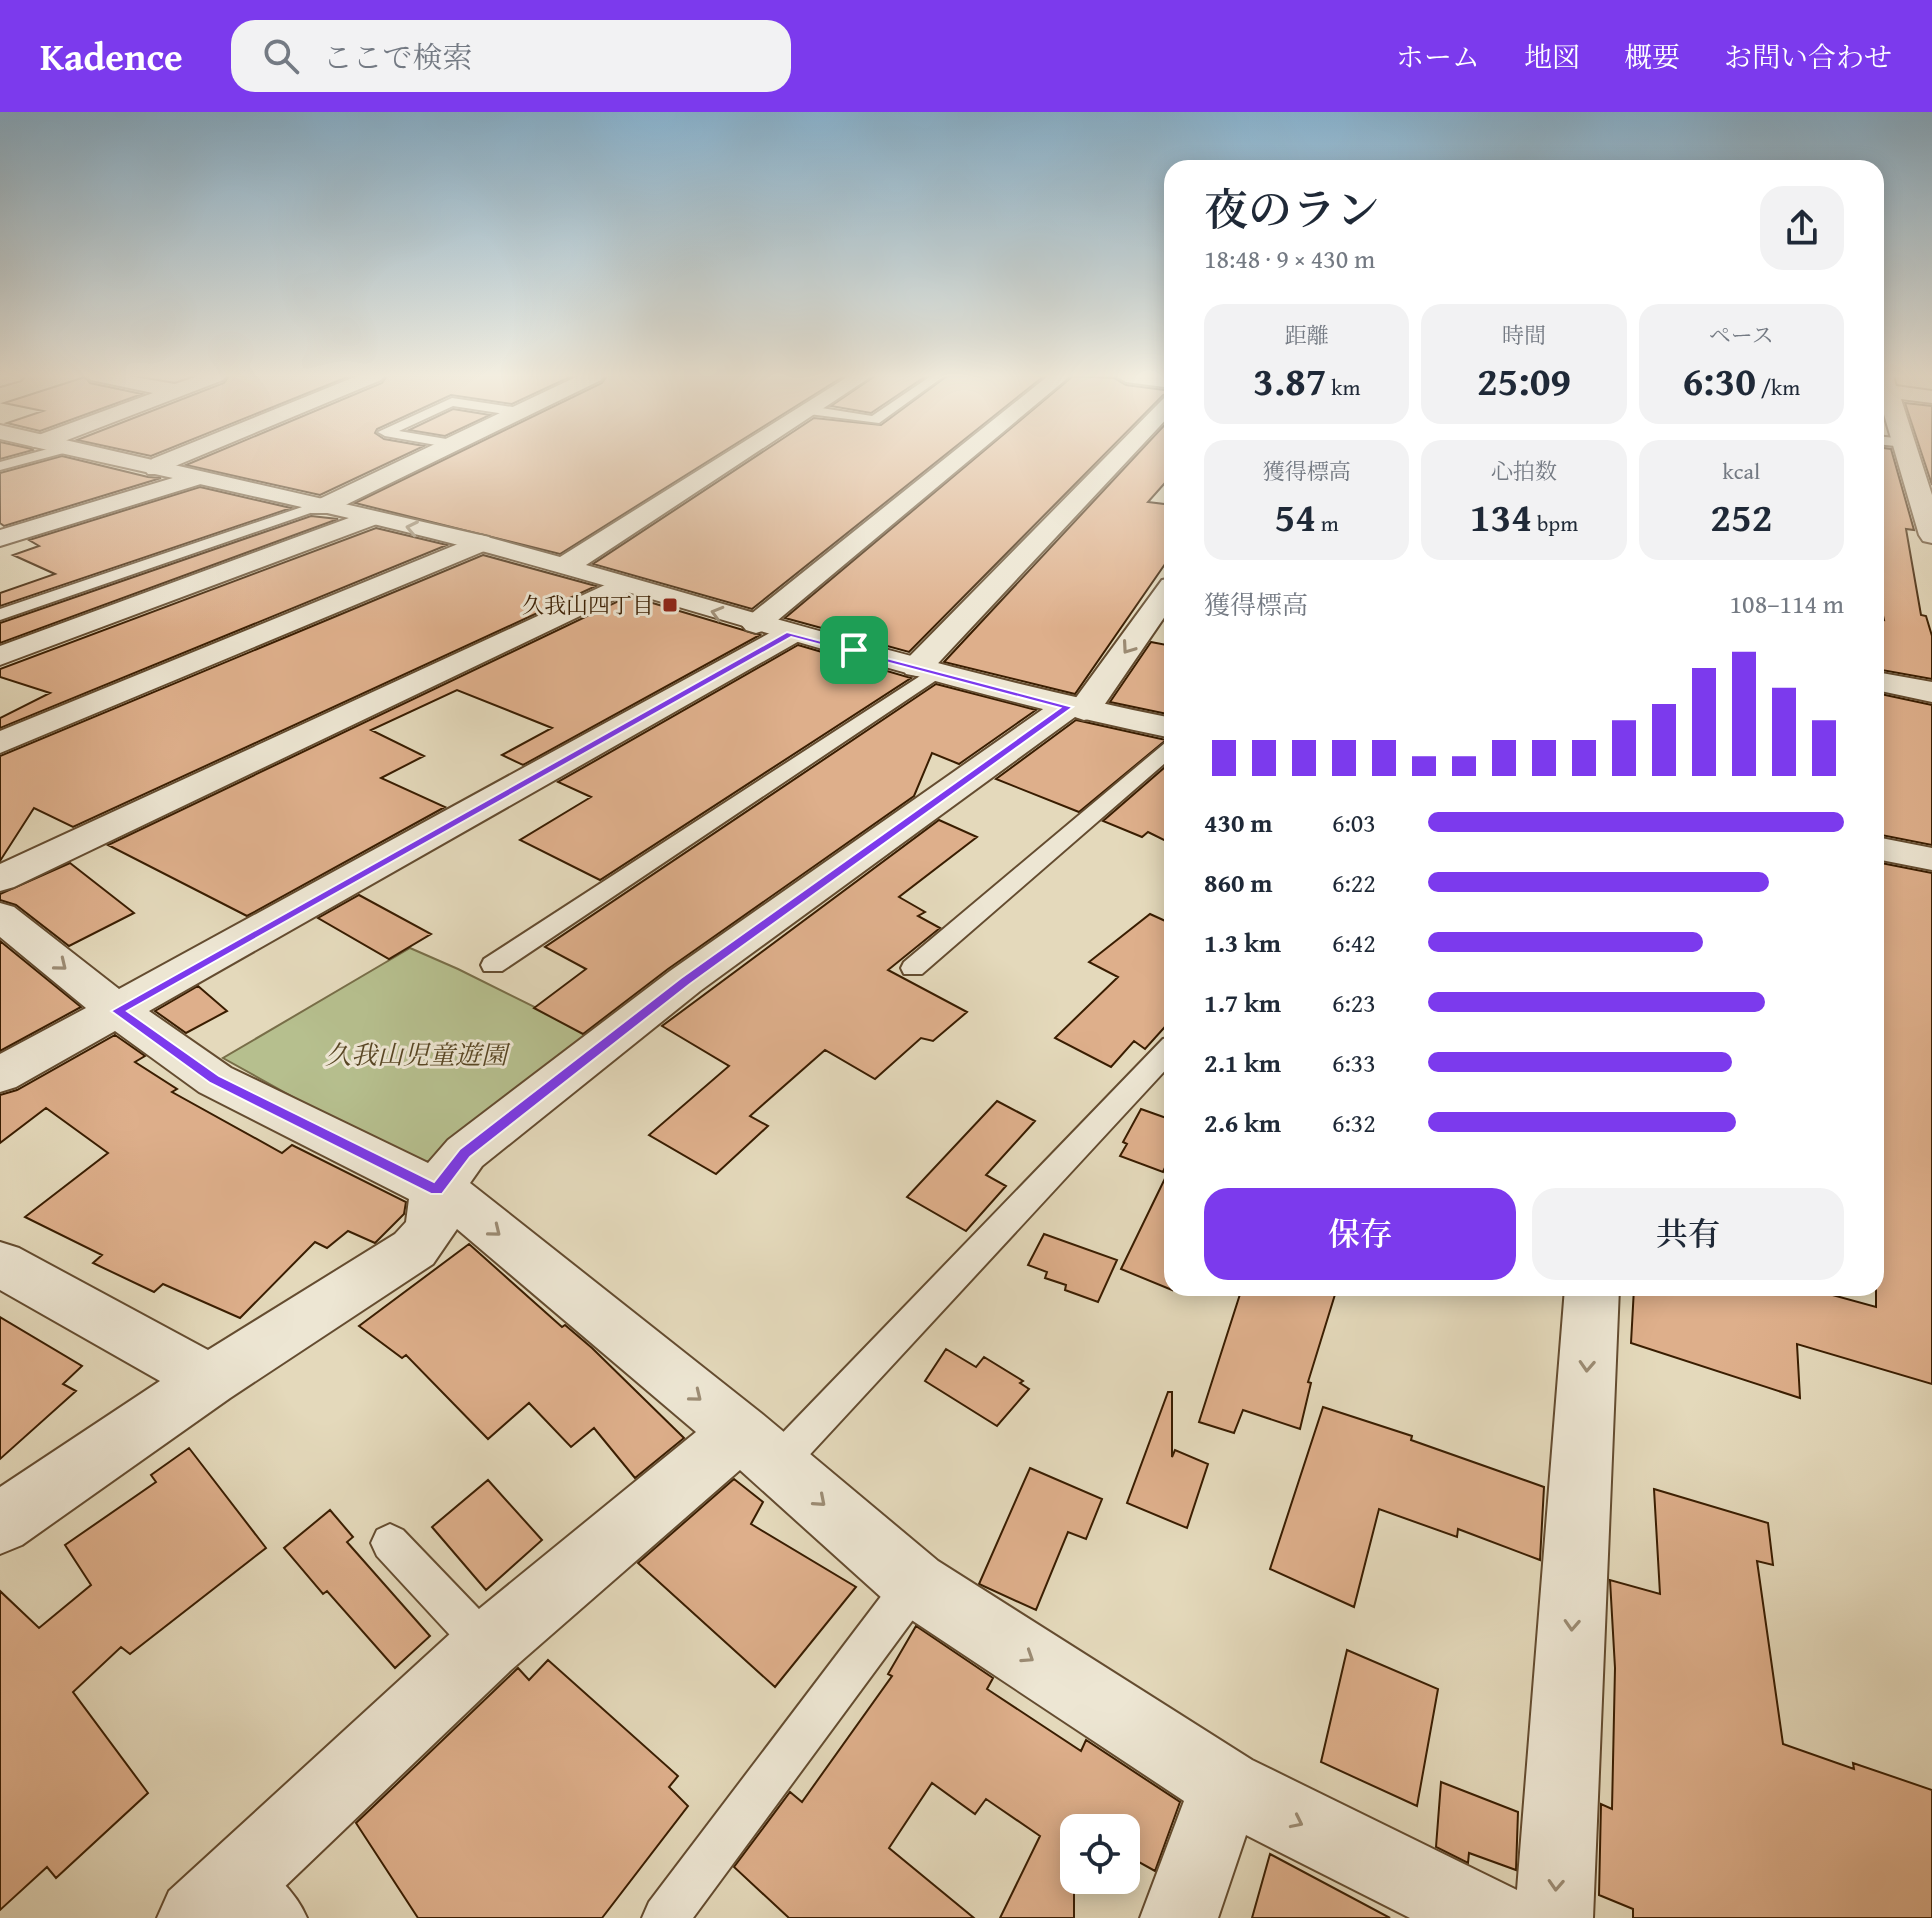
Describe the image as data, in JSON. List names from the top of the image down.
{
  "parks": ["久我山児童遊園"],
  "places": {
    "transit": ["久我山四丁目"]
  },
  "page": {
    "header": "Kadence",
    "search": "ここで検索",
    "nav": [
      "ホーム",
      "地図",
      "概要",
      "お問い合わせ"
    ],
    "heading": ["夜のラン", "18:48 · 9 × 430 m"],
    "stats": [
      ["距離", "3.87 km"],
      ["時間", "25:09"],
      ["ペース", "6:30 /km"],
      ["獲得標高", "54 m"],
      ["心拍数", "134 bpm"],
      ["kcal", "252"]
    ],
    "chart": ["獲得標高", "108–114 m"],
    "list": [
      {
        "name": "430 m",
        "note": "6:03"
      },
      {
        "name": "860 m",
        "note": "6:22"
      },
      {
        "name": "1.3 km",
        "note": "6:42"
      },
      {
        "name": "1.7 km",
        "note": "6:23"
      },
      {
        "name": "2.1 km",
        "note": "6:33"
      },
      {
        "name": "2.6 km",
        "note": "6:32"
      }
    ],
    "buttons": ["保存", "共有"]
  }
}
